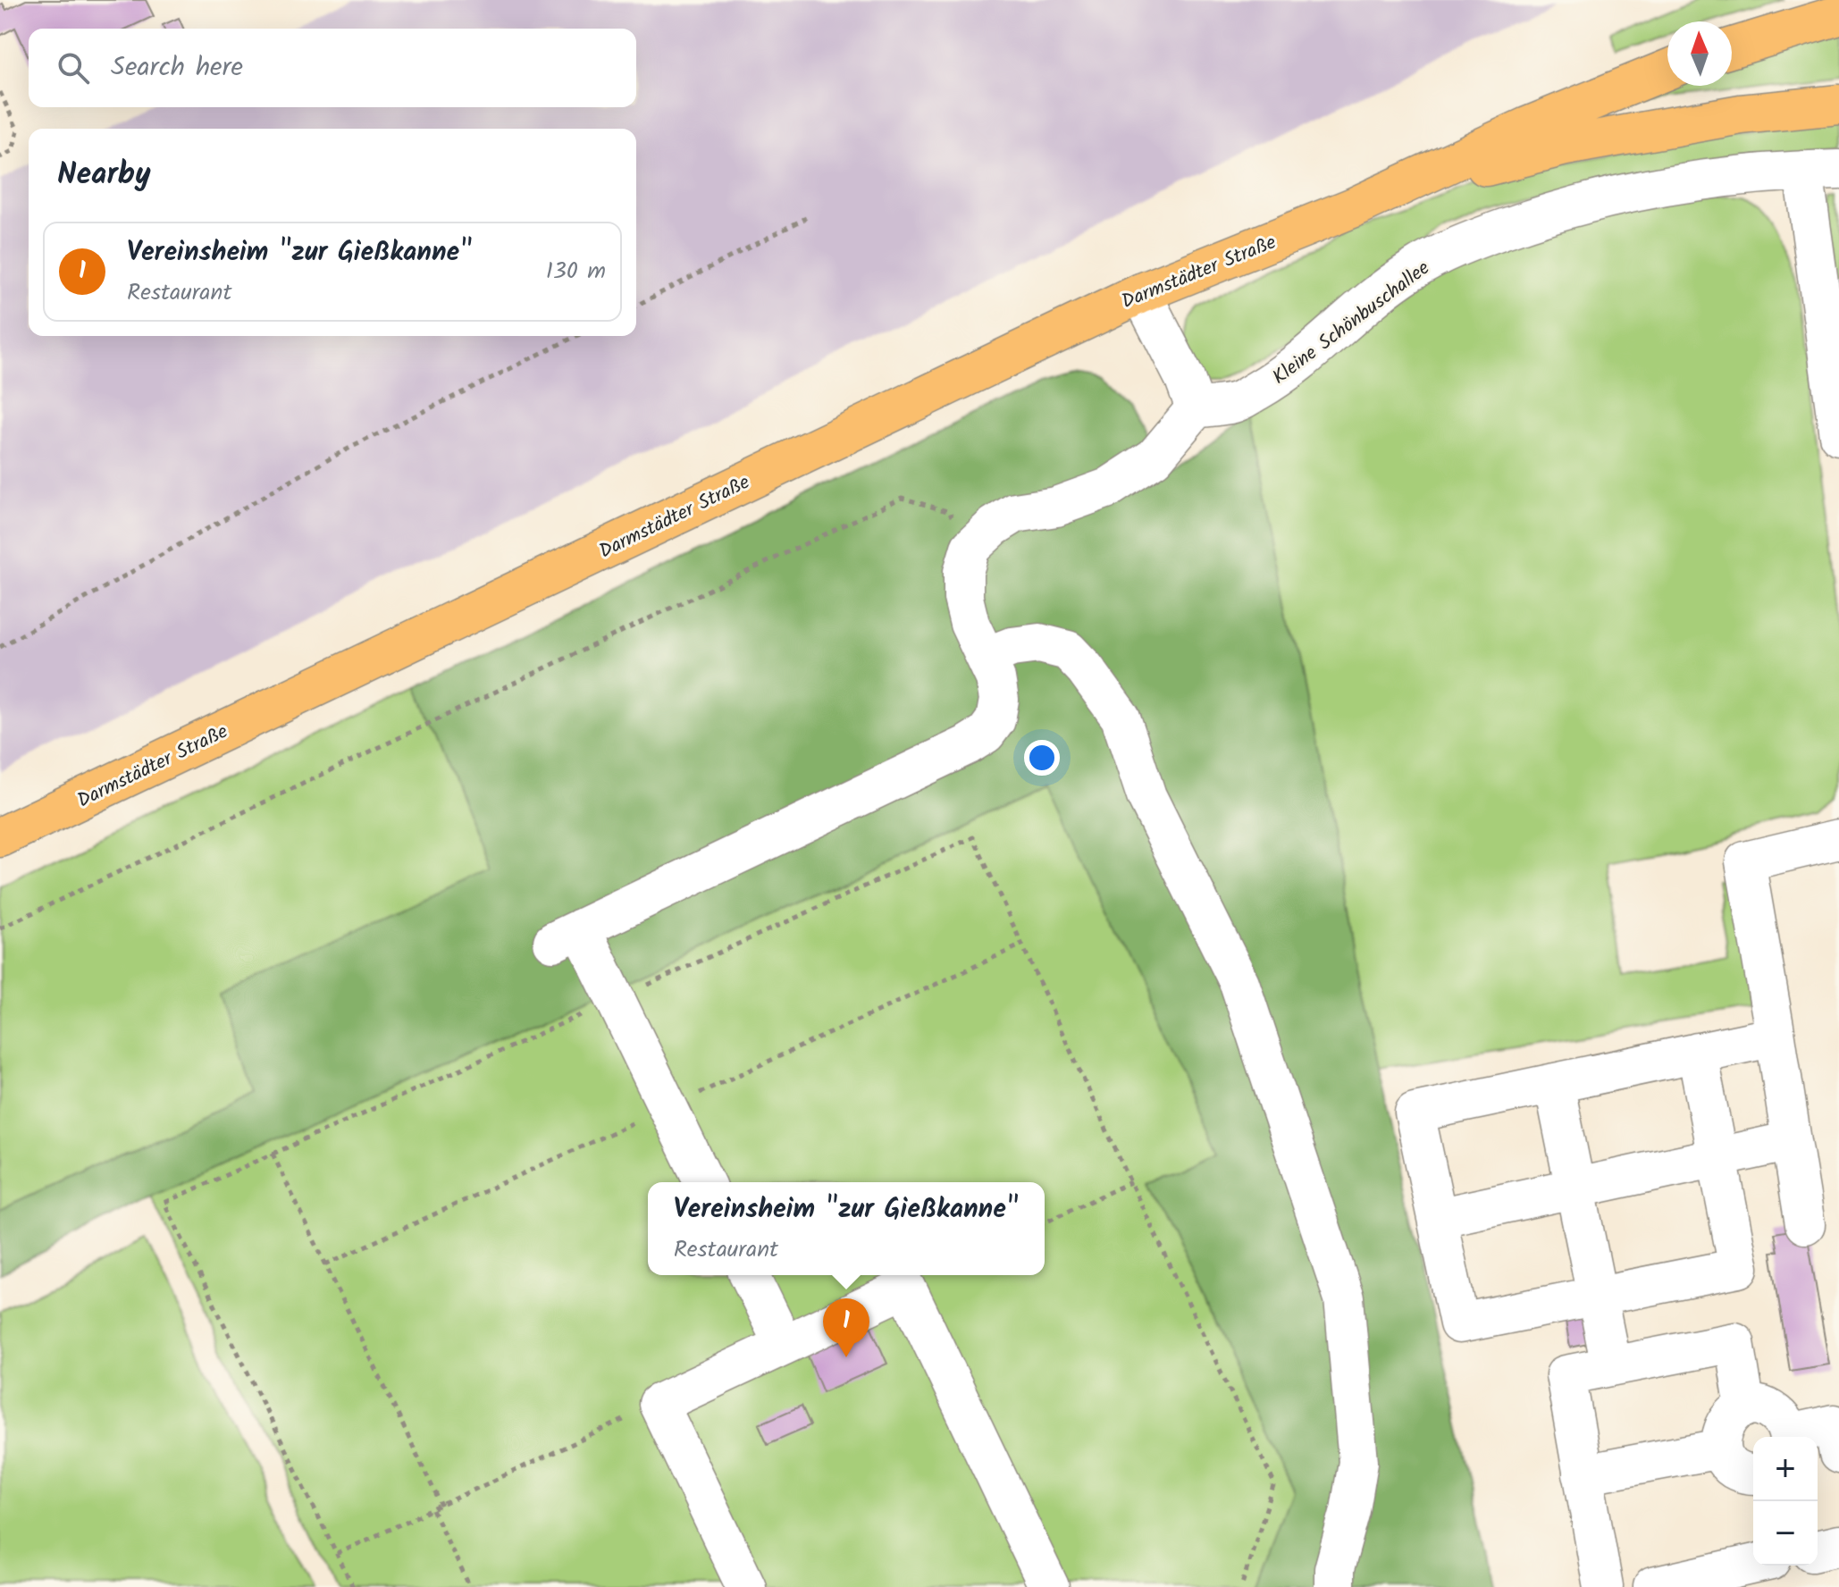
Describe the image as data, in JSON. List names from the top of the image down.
{
  "streets": {
    "main road": ["Darmstädter Straße"],
    "street": ["Kleine Schönbuschallee"]
  },
  "north": "top",
  "page": {
    "search": "Search here",
    "heading": "Nearby",
    "list": [
      {
        "mark": "1",
        "name": "Vereinsheim \"zur Gießkanne\"",
        "note": "Restaurant",
        "value": "130 m"
      }
    ],
    "popup": ["Vereinsheim \"zur Gießkanne\"", "Restaurant"],
    "pins": "1",
    "map_buttons": ["+", "−"]
  }
}
